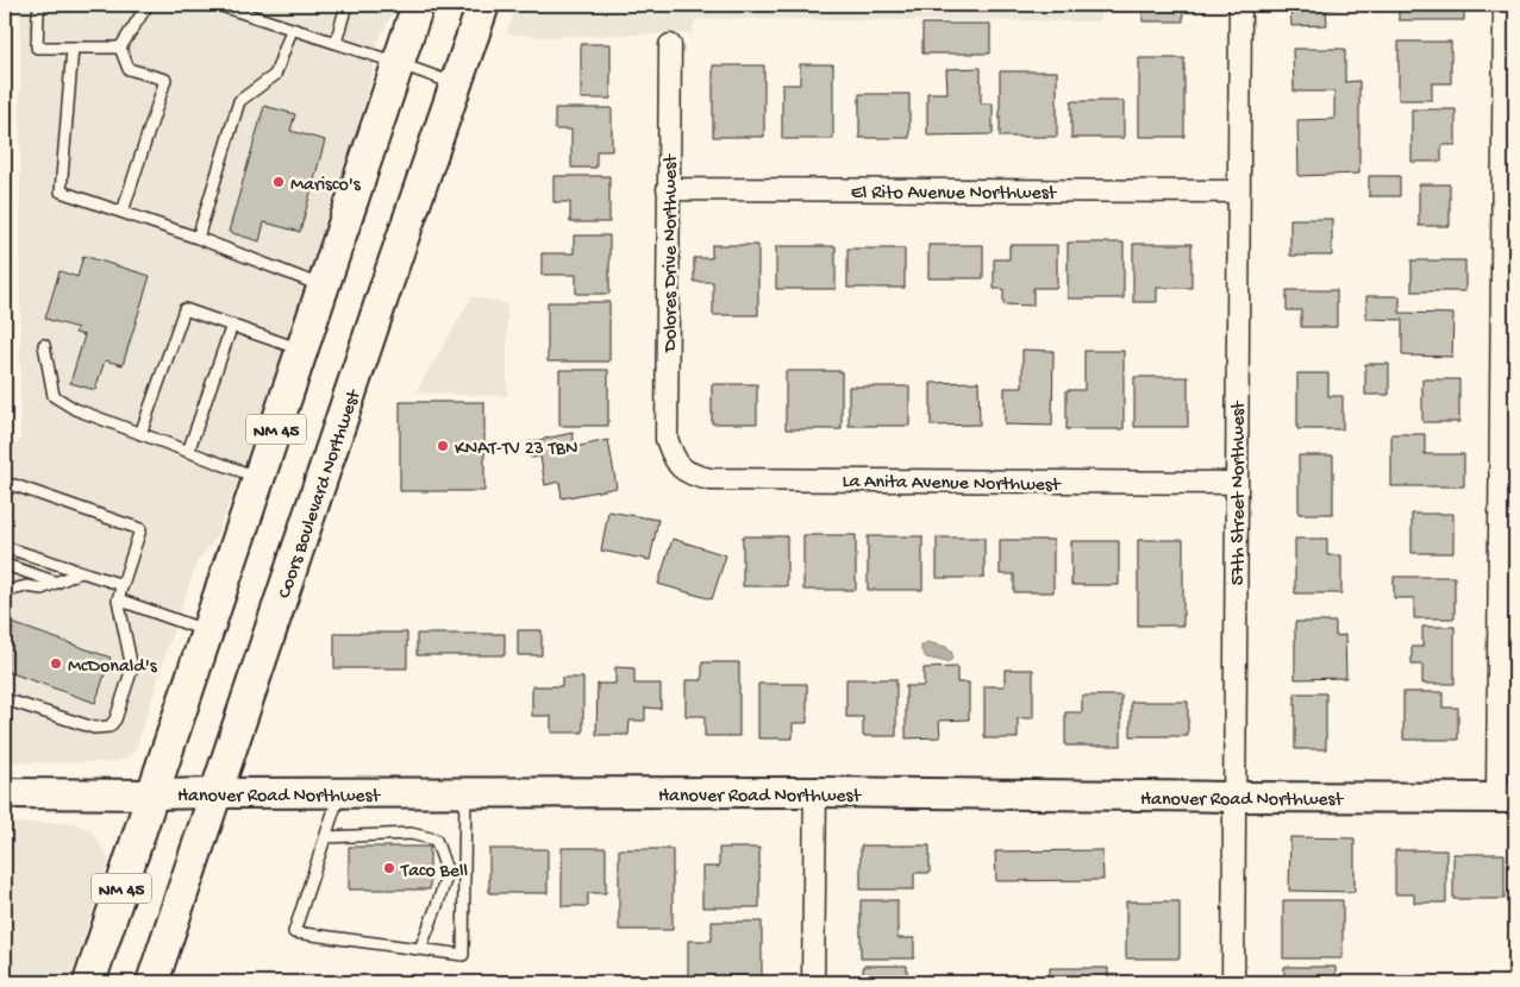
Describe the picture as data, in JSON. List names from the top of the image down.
{
  "streets": {
    "main road": ["NM 45", "Coors Boulevard Northwest"],
    "street": [
      "El Rito Avenue Northwest",
      "Dolores Drive Northwest",
      "La Anita Avenue Northwest",
      "57th Street Northwest",
      "Hanover Road Northwest"
    ]
  },
  "crossings": [
    ["El Rito Avenue Northwest", "Dolores Drive Northwest"],
    ["El Rito Avenue Northwest", "57th Street Northwest"],
    ["Dolores Drive Northwest", "La Anita Avenue Northwest"],
    ["NM 45", "Hanover Road Northwest"],
    ["La Anita Avenue Northwest", "57th Street Northwest"],
    ["Coors Boulevard Northwest", "Hanover Road Northwest"],
    ["57th Street Northwest", "Hanover Road Northwest"]
  ],
  "places": [
    "Marisco's",
    "KNAT-TV 23 TBN",
    "McDonald's",
    "Taco Bell"
  ]
}
